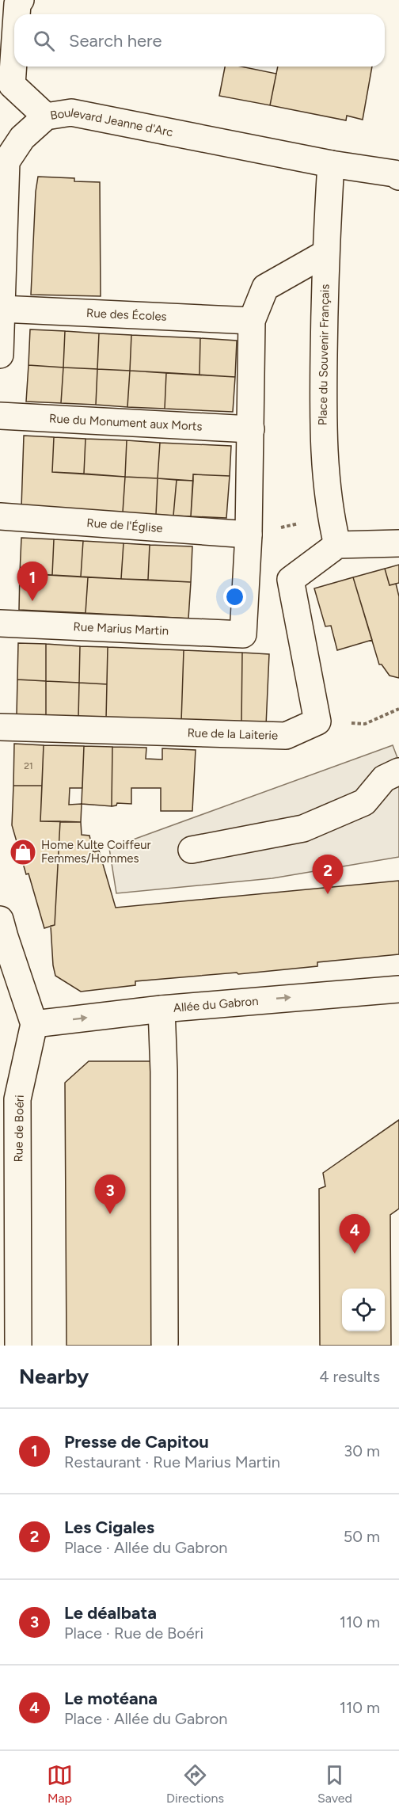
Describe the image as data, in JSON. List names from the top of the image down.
{
  "streets": {
    "street": [
      "Boulevard Jeanne d'Arc",
      "Rue des Écoles",
      "Place du Souvenir Français",
      "Rue du Monument aux Morts",
      "Rue de l'Église",
      "Rue Marius Martin",
      "Rue de la Laiterie",
      "Allée du Gabron",
      "Rue de Boéri"
    ]
  },
  "crossings": [
    ["Boulevard Jeanne d'Arc", "Rue des Écoles"],
    ["Boulevard Jeanne d'Arc", "Place du Souvenir Français"],
    ["Rue de l'Église", "Rue Marius Martin"],
    ["Allée du Gabron", "Rue de Boéri"]
  ],
  "places": {
    "shop": ["Home Kulte Coiffeur Femmes/Hommes"]
  },
  "house_numbers": ["21"],
  "page": {
    "search": "Search here",
    "pins": [
      "1",
      "2",
      "3",
      "4"
    ],
    "heading": ["Nearby", "4 results"],
    "list": [
      {
        "mark": "1",
        "name": "Presse de Capitou",
        "note": "Restaurant · Rue Marius Martin",
        "value": "30 m"
      },
      {
        "mark": "2",
        "name": "Les Cigales",
        "note": "Place · Allée du Gabron",
        "value": "50 m"
      },
      {
        "mark": "3",
        "name": "Le déalbata",
        "note": "Place · Rue de Boéri",
        "value": "110 m"
      },
      {
        "mark": "4",
        "name": "Le motéana",
        "note": "Place · Allée du Gabron",
        "value": "110 m"
      }
    ],
    "nav": ["Map", "Directions", "Saved"]
  }
}
